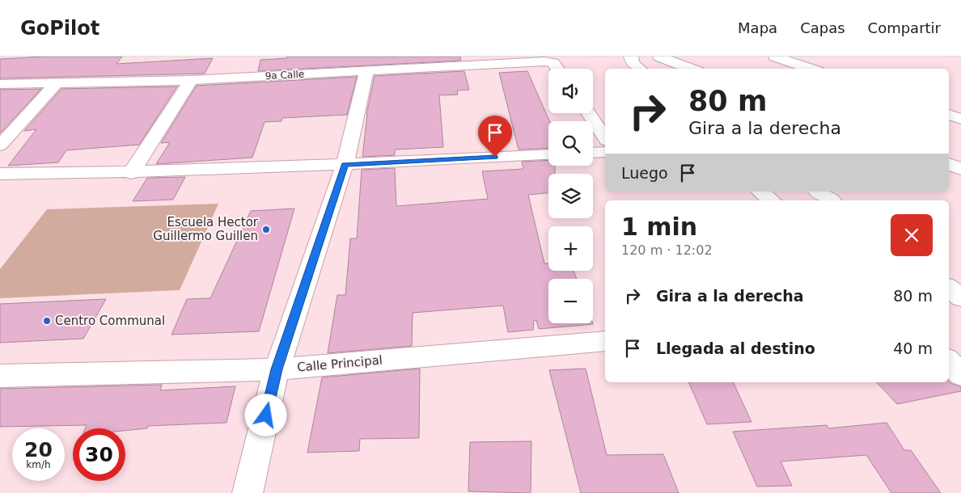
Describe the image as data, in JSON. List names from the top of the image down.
{
  "streets": {
    "street": ["9a Calle", "Calle Principal"]
  },
  "places": ["Escuela Hector Guillermo Guillen", "Centro Communal"],
  "page": {
    "header": "GoPilot",
    "nav": ["Mapa", "Capas", "Compartir"],
    "map_buttons": ["+", "−"],
    "turn": ["80 m", "Gira a la derecha"],
    "then": "Luego",
    "heading": ["1 min", "120 m · 12:02"],
    "list": [
      {
        "name": "Gira a la derecha",
        "value": "80 m"
      },
      {
        "name": "Llegada al destino",
        "value": "40 m"
      }
    ],
    "speed": "20 km/h",
    "limit": "30"
  }
}
